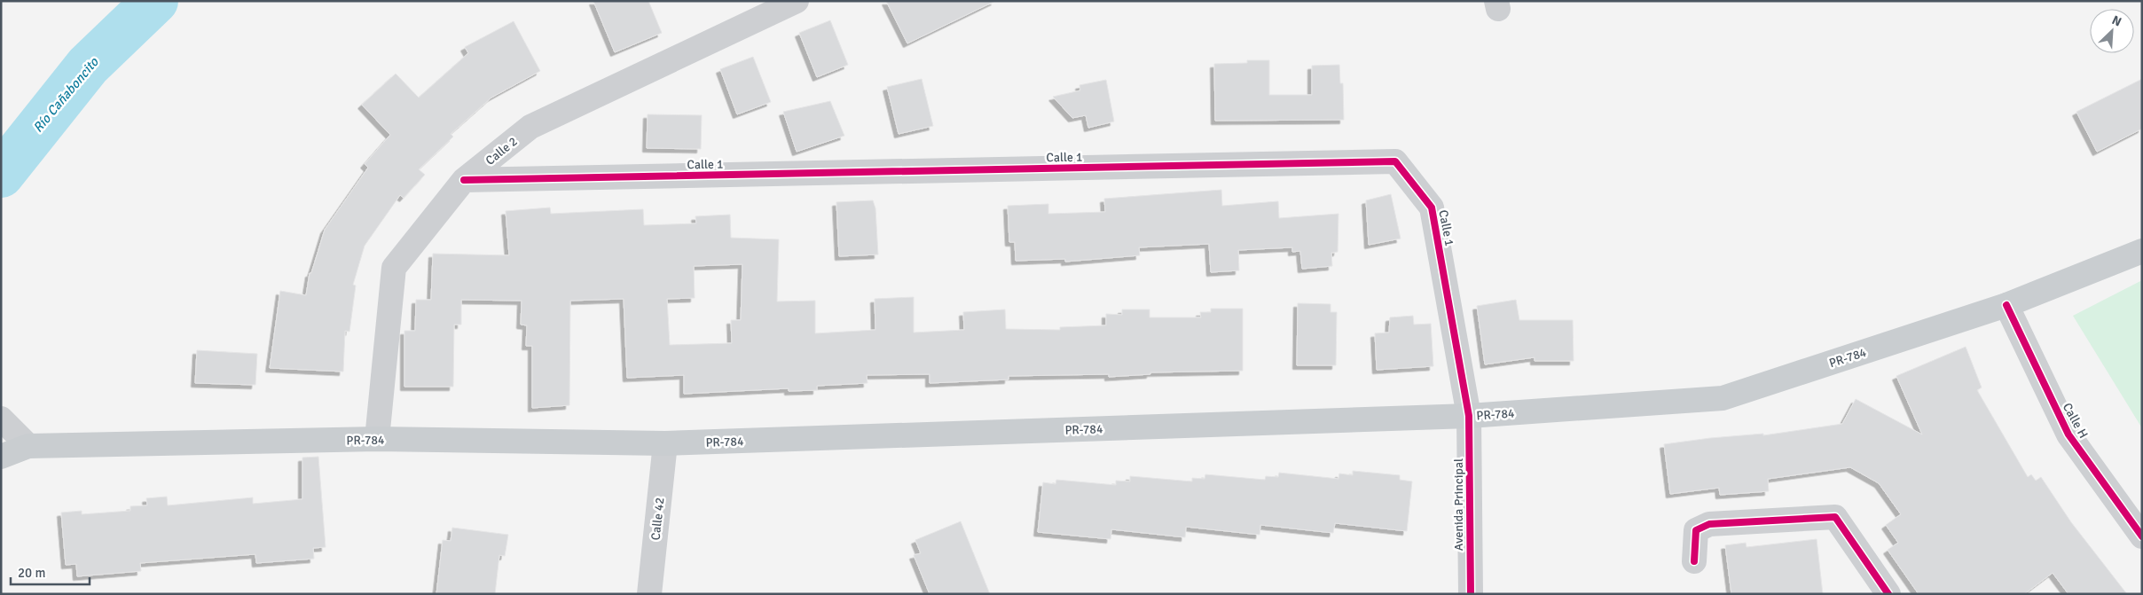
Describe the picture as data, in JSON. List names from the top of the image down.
{
  "streets": {
    "main road": ["PR-784"],
    "street": [
      "Calle 2",
      "Calle 1",
      "Calle H",
      "Avenida Principal",
      "Calle 42"
    ]
  },
  "crossings": [
    ["Calle 2", "Calle 1"],
    ["Calle 2", "PR-784"],
    ["Calle 1", "PR-784"],
    ["Calle 1", "Avenida Principal"],
    ["PR-784", "Calle H"],
    ["PR-784", "Avenida Principal"],
    ["PR-784", "Calle 42"]
  ],
  "water": ["Río Cañaboncito"],
  "scale_bar": "20 m",
  "north": "top right"
}
